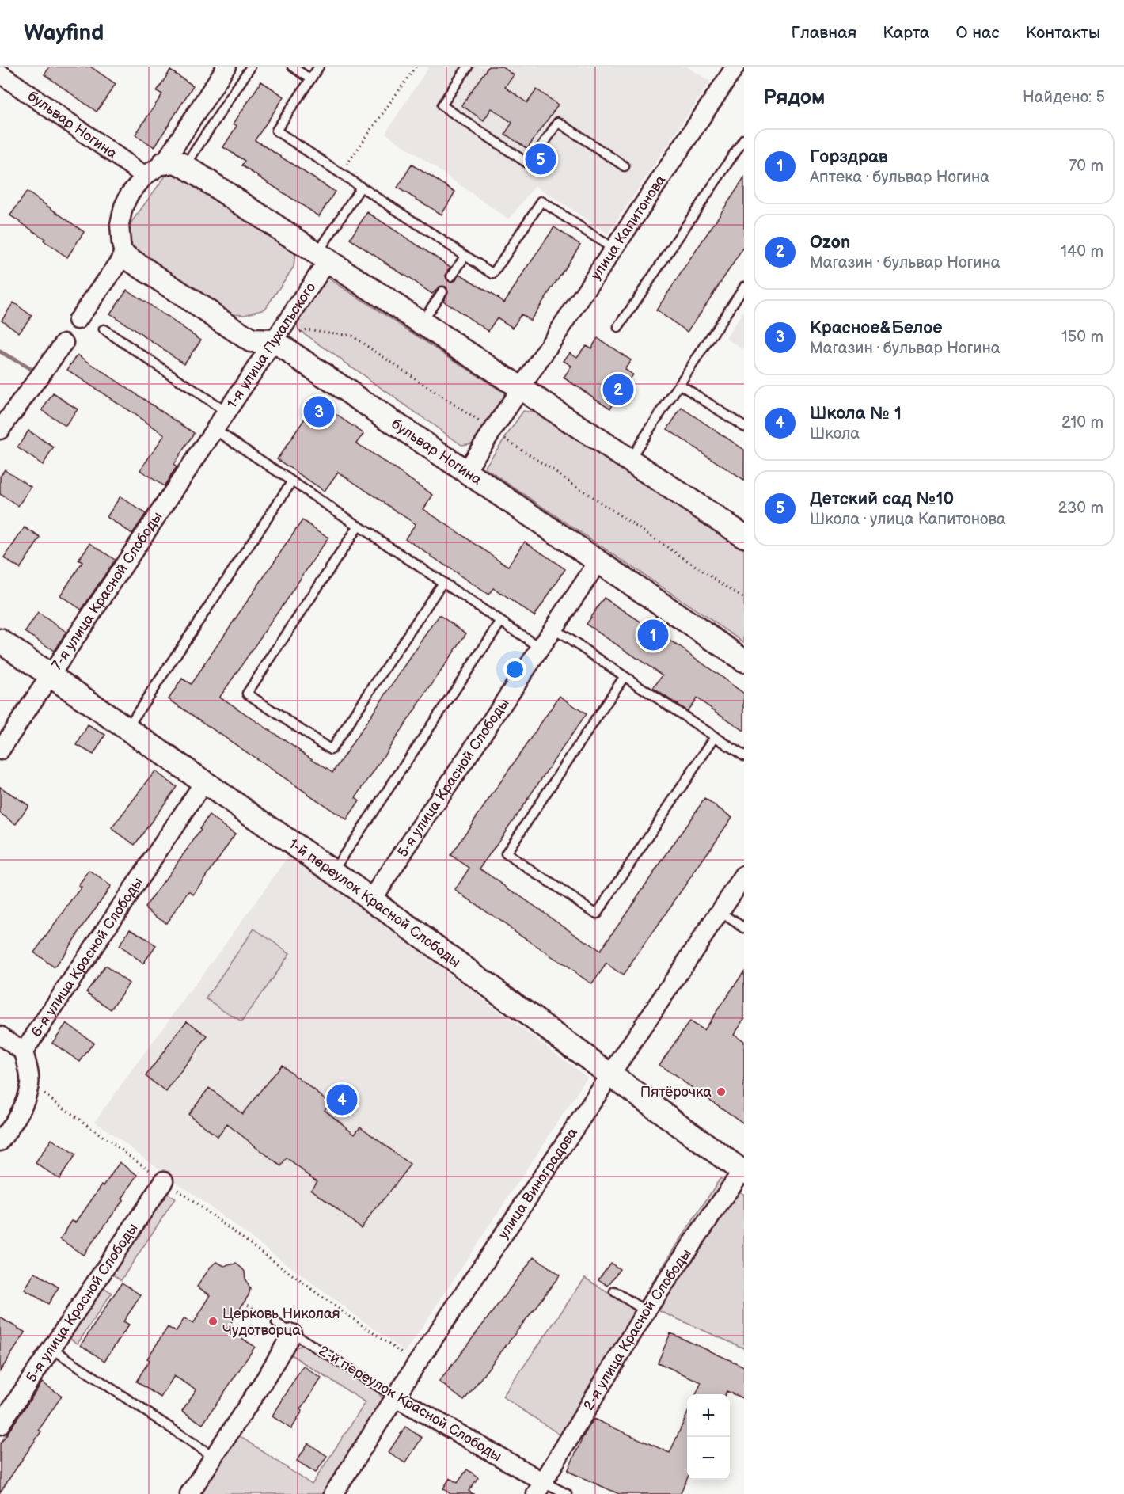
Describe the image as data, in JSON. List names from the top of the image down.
{
  "streets": {
    "street": [
      "бульвар Ногина",
      "улица Капитонова",
      "1-я улица Пухальского",
      "7-я улица Красной Слободы",
      "5-я улица Красной Слободы",
      "1-й переулок Красной Слободы",
      "6-я улица Красной Слободы",
      "улица Виноградова",
      "2-я улица Красной Слободы",
      "2-й переулок Красной Слободы"
    ]
  },
  "crossings": [
    ["бульвар Ногина", "улица Капитонова"],
    ["бульвар Ногина", "1-я улица Пухальского"],
    ["бульвар Ногина", "5-я улица Красной Слободы"],
    ["1-я улица Пухальского", "7-я улица Красной Слободы"],
    ["7-я улица Красной Слободы", "1-й переулок Красной Слободы"],
    ["5-я улица Красной Слободы", "1-й переулок Красной Слободы"],
    ["1-й переулок Красной Слободы", "6-я улица Красной Слободы"],
    ["1-й переулок Красной Слободы", "улица Виноградова"],
    ["1-й переулок Красной Слободы", "2-я улица Красной Слободы"],
    ["улица Виноградова", "2-й переулок Красной Слободы"],
    ["2-я улица Красной Слободы", "2-й переулок Красной Слободы"]
  ],
  "places": ["Пятёрочка", "Церковь Николая Чудотворца"],
  "page": {
    "header": "Wayfind",
    "nav": [
      "Главная",
      "Карта",
      "О нас",
      "Контакты"
    ],
    "heading": ["Рядом", "Найдено: 5"],
    "list": [
      {
        "mark": "1",
        "name": "Горздрав",
        "note": "Аптека · бульвар Ногина",
        "value": "70 m"
      },
      {
        "mark": "2",
        "name": "Ozon",
        "note": "Магазин · бульвар Ногина",
        "value": "140 m"
      },
      {
        "mark": "3",
        "name": "Красное&Белое",
        "note": "Магазин · бульвар Ногина",
        "value": "150 m"
      },
      {
        "mark": "4",
        "name": "Школа № 1",
        "note": "Школа",
        "value": "210 m"
      },
      {
        "mark": "5",
        "name": "Детский сад №10",
        "note": "Школа · улица Капитонова",
        "value": "230 m"
      }
    ],
    "pins": [
      "5",
      "2",
      "3",
      "1",
      "4"
    ],
    "map_buttons": ["+", "−"]
  }
}
